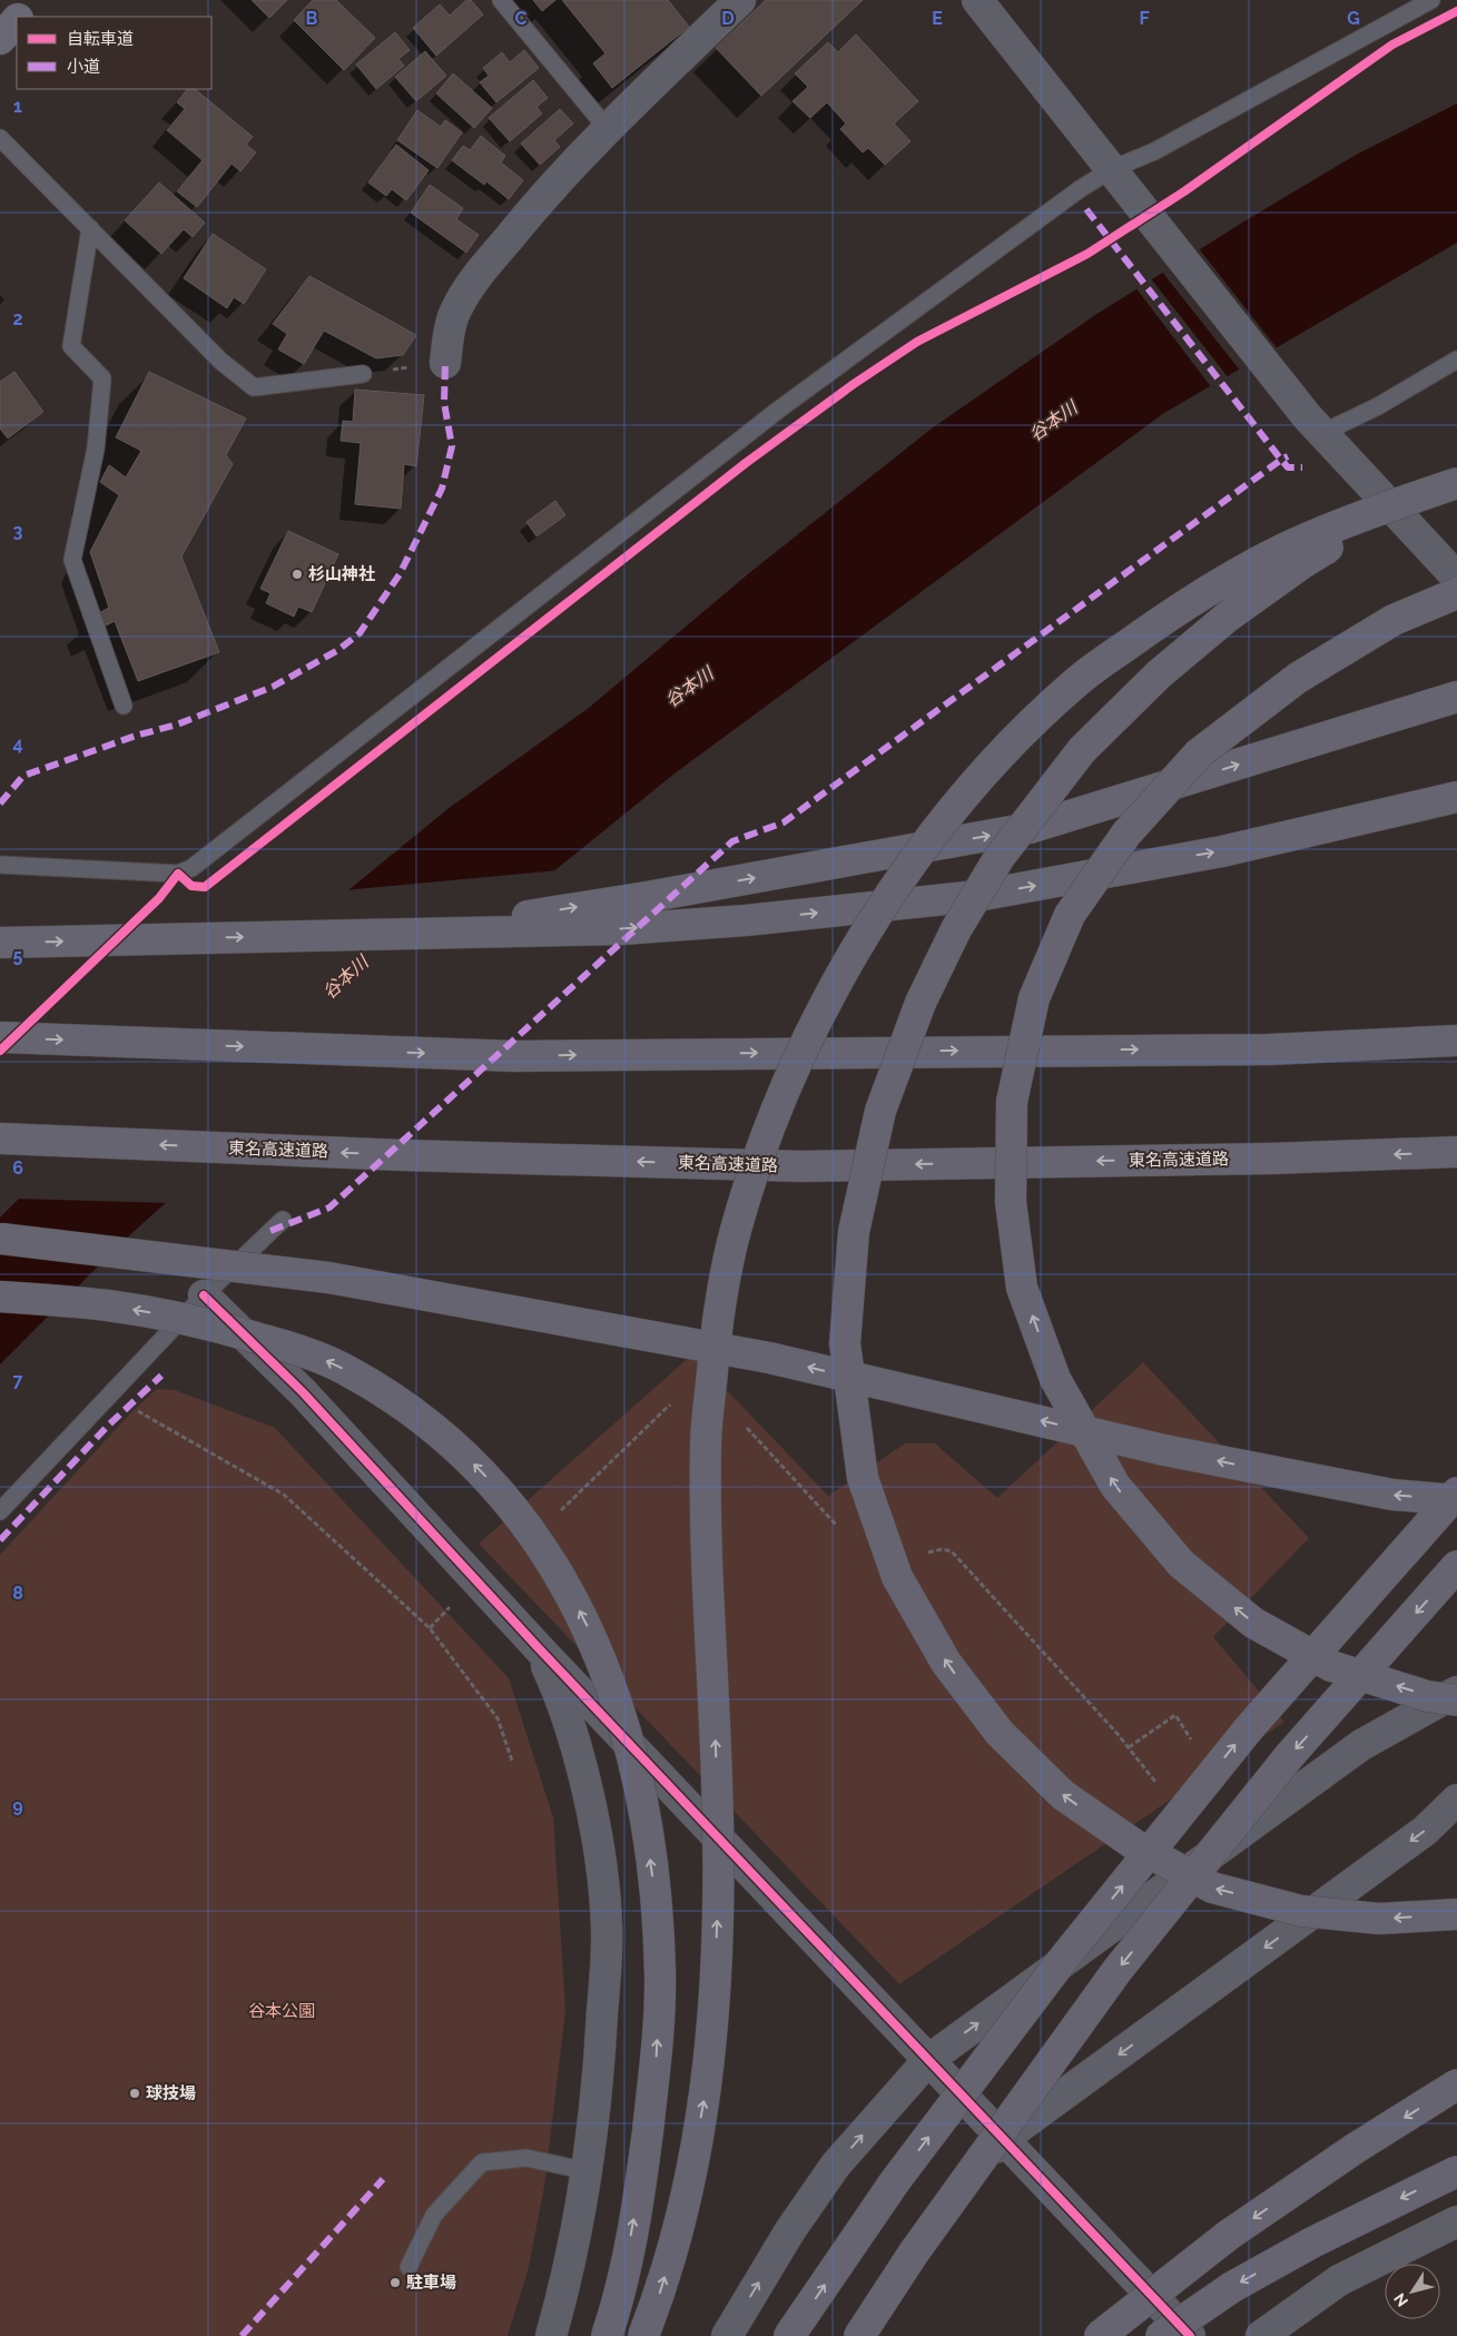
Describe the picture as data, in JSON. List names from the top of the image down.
{
  "streets": {
    "highway": ["東名高速道路"]
  },
  "water": ["谷本川"],
  "parks": ["谷本公園"],
  "places": ["杉山神社", "球技場", "駐車場"],
  "legend": ["自転車道", "小道"],
  "north": "bottom left",
  "grid": {
    "columns": [
      "B",
      "C",
      "D",
      "E",
      "F",
      "G"
    ],
    "rows": [
      "1",
      "2",
      "3",
      "4",
      "5",
      "6",
      "7",
      "8",
      "9"
    ]
  }
}
